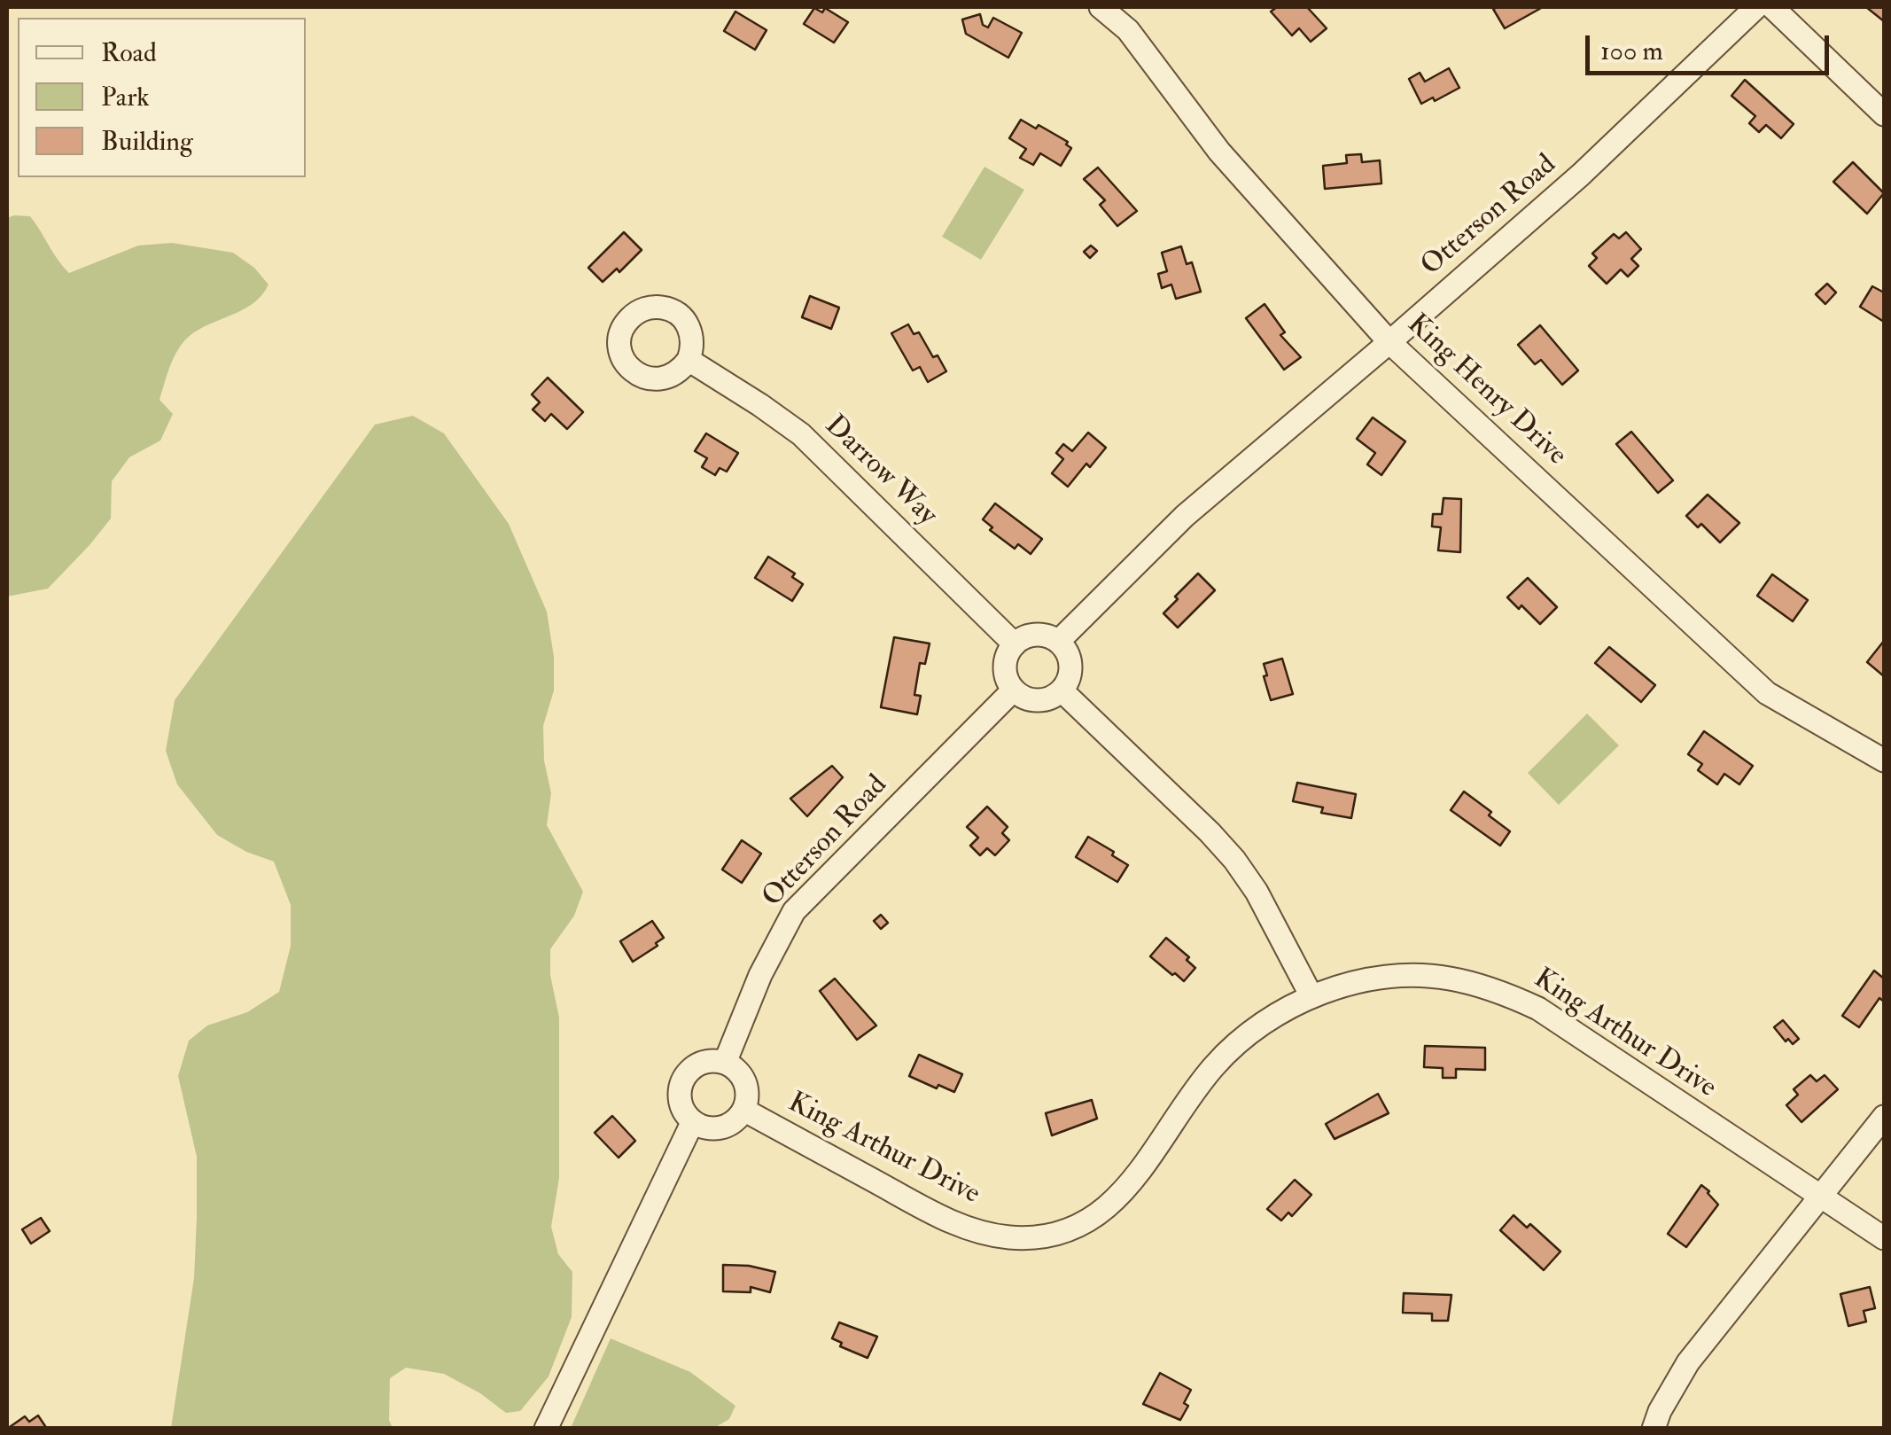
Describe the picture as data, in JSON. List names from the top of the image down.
{
  "streets": {
    "street": [
      "Otterson Road",
      "King Henry Drive",
      "Darrow Way",
      "King Arthur Drive"
    ]
  },
  "crossings": [
    ["Otterson Road", "King Henry Drive"],
    ["Otterson Road", "Darrow Way"],
    ["Otterson Road", "King Arthur Drive"]
  ],
  "legend": ["Road", "Park", "Building"],
  "scale_bar": "100 m"
}
